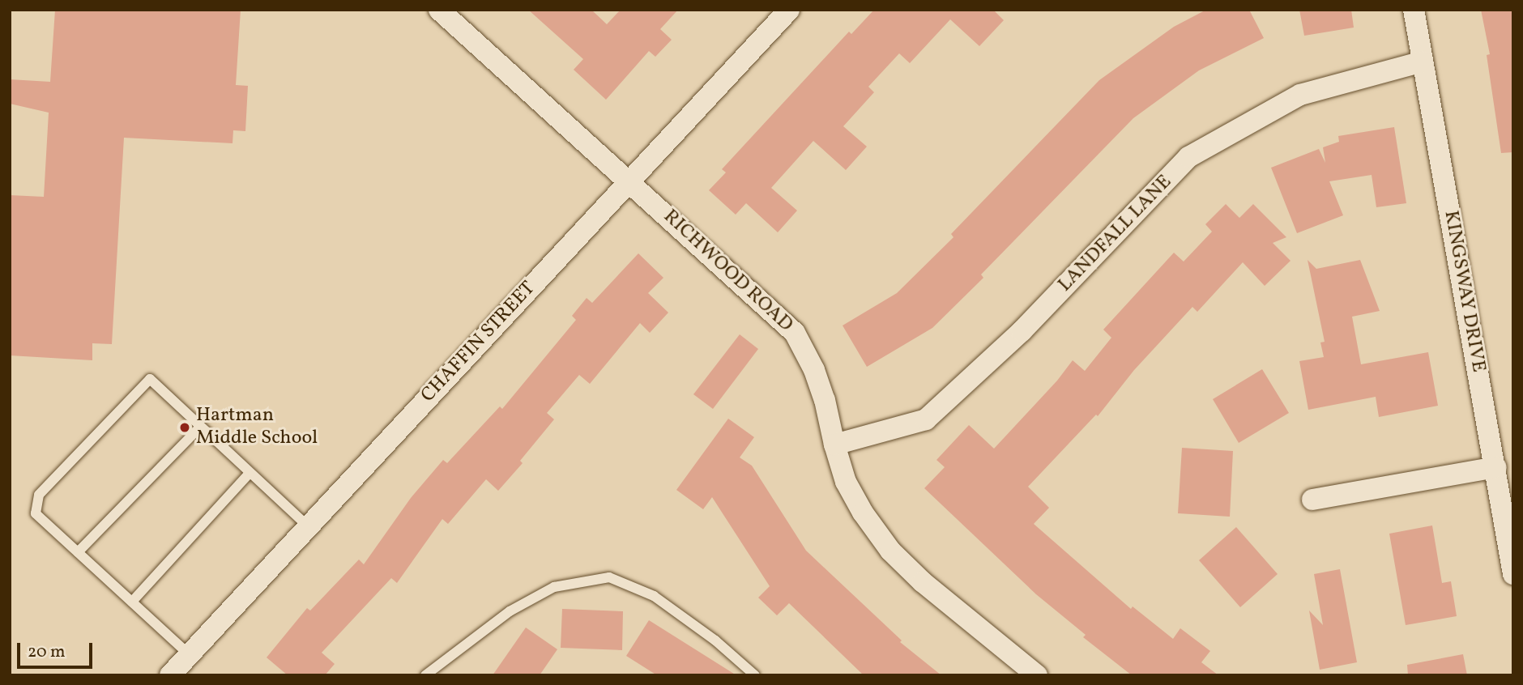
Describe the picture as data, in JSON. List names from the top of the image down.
{
  "streets": {
    "street": [
      "LANDFALL LANE",
      "RICHWOOD ROAD",
      "KINGSWAY DRIVE",
      "CHAFFIN STREET"
    ]
  },
  "crossings": [
    ["LANDFALL LANE", "RICHWOOD ROAD"],
    ["LANDFALL LANE", "KINGSWAY DRIVE"],
    ["RICHWOOD ROAD", "CHAFFIN STREET"]
  ],
  "places": ["Hartman Middle School"],
  "scale_bar": "20 m"
}
